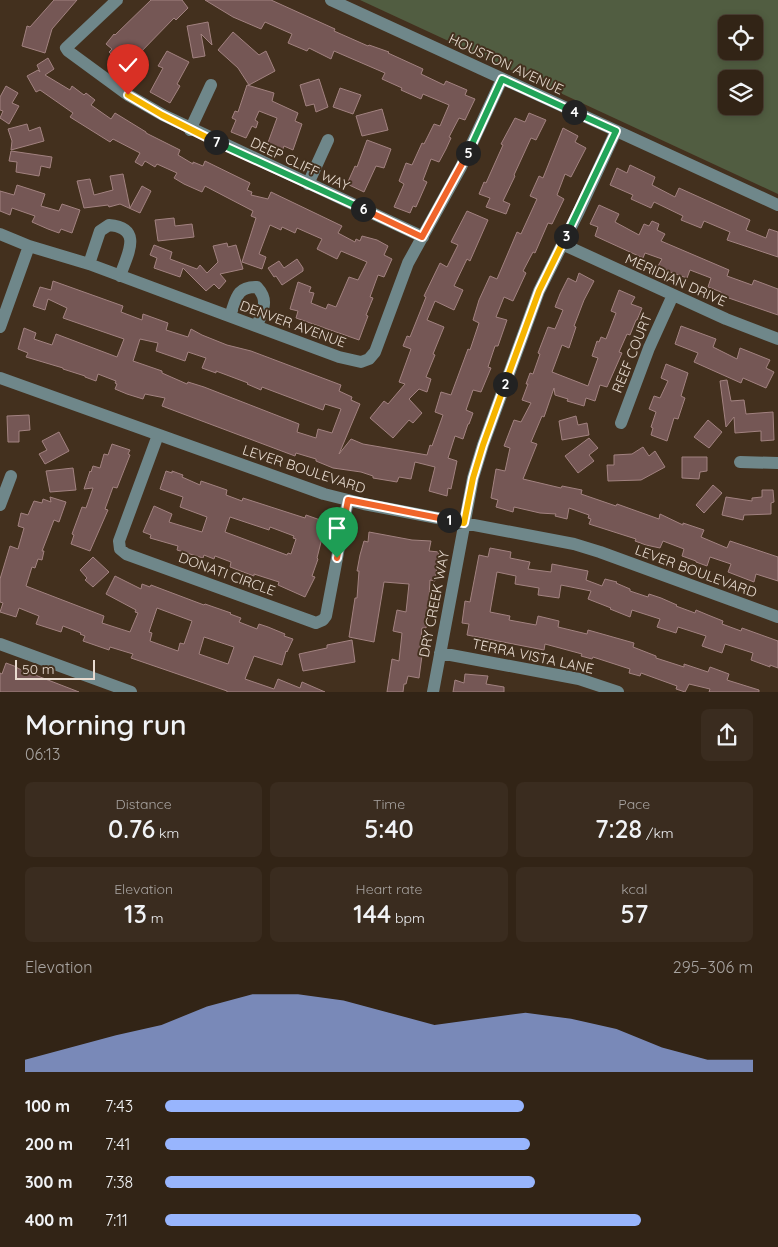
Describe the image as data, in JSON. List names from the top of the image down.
{
  "streets": {
    "street": [
      "HOUSTON AVENUE",
      "DEEP CLIFF WAY",
      "MERIDIAN DRIVE",
      "DENVER AVENUE",
      "REEF COURT",
      "LEVER BOULEVARD",
      "DONATI CIRCLE",
      "DRY CREEK WAY",
      "TERRA VISTA LANE"
    ]
  },
  "crossings": [
    ["HOUSTON AVENUE", "DENVER AVENUE"],
    ["HOUSTON AVENUE", "DRY CREEK WAY"],
    ["DEEP CLIFF WAY", "DENVER AVENUE"],
    ["MERIDIAN DRIVE", "REEF COURT"],
    ["MERIDIAN DRIVE", "DRY CREEK WAY"],
    ["LEVER BOULEVARD", "DONATI CIRCLE"],
    ["LEVER BOULEVARD", "DRY CREEK WAY"],
    ["DRY CREEK WAY", "TERRA VISTA LANE"]
  ],
  "scale_bar": "50 m",
  "page": {
    "pins": [
      "4",
      "7",
      "5",
      "6",
      "3",
      "2",
      "1"
    ],
    "scale": "50 m",
    "heading": ["Morning run", "06:13"],
    "stats": [
      ["Distance", "0.76 km"],
      ["Time", "5:40"],
      ["Pace", "7:28 /km"],
      ["Elevation", "13 m"],
      ["Heart rate", "144 bpm"],
      ["kcal", "57"]
    ],
    "chart": ["Elevation", "295–306 m"],
    "list": [
      {
        "name": "100 m",
        "note": "7:43"
      },
      {
        "name": "200 m",
        "note": "7:41"
      },
      {
        "name": "300 m",
        "note": "7:38"
      },
      {
        "name": "400 m",
        "note": "7:11"
      }
    ]
  }
}
